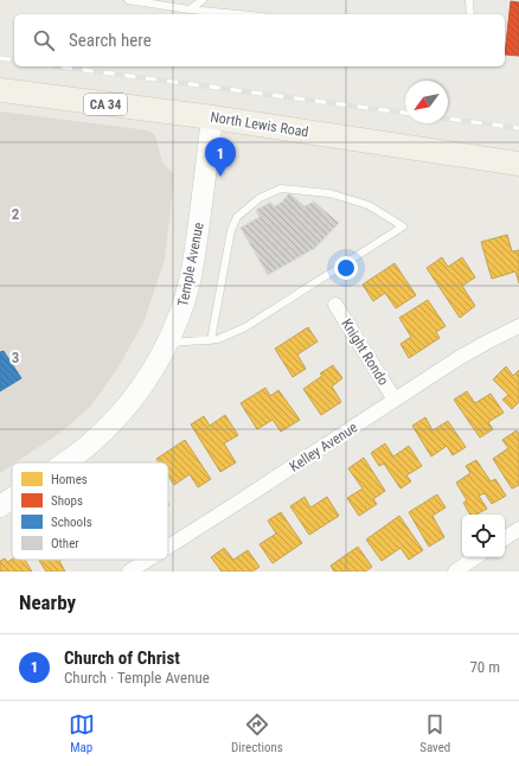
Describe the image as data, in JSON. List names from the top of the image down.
{
  "streets": {
    "main road": ["CA 34", "North Lewis Road", "Temple Avenue"],
    "street": ["Knight Rondo", "Kelley Avenue"]
  },
  "crossings": [
    ["North Lewis Road", "Temple Avenue"],
    ["Knight Rondo", "Kelley Avenue"]
  ],
  "legend": [
    "Homes",
    "Shops",
    "Schools",
    "Other"
  ],
  "north": "bottom left",
  "page": {
    "search": "Search here",
    "pins": "1",
    "heading": "Nearby",
    "list": [
      {
        "mark": "1",
        "name": "Church of Christ",
        "note": "Church · Temple Avenue",
        "value": "70 m"
      }
    ],
    "nav": ["Map", "Directions", "Saved"]
  },
  "grid": {
    "rows": ["2", "3"]
  }
}
